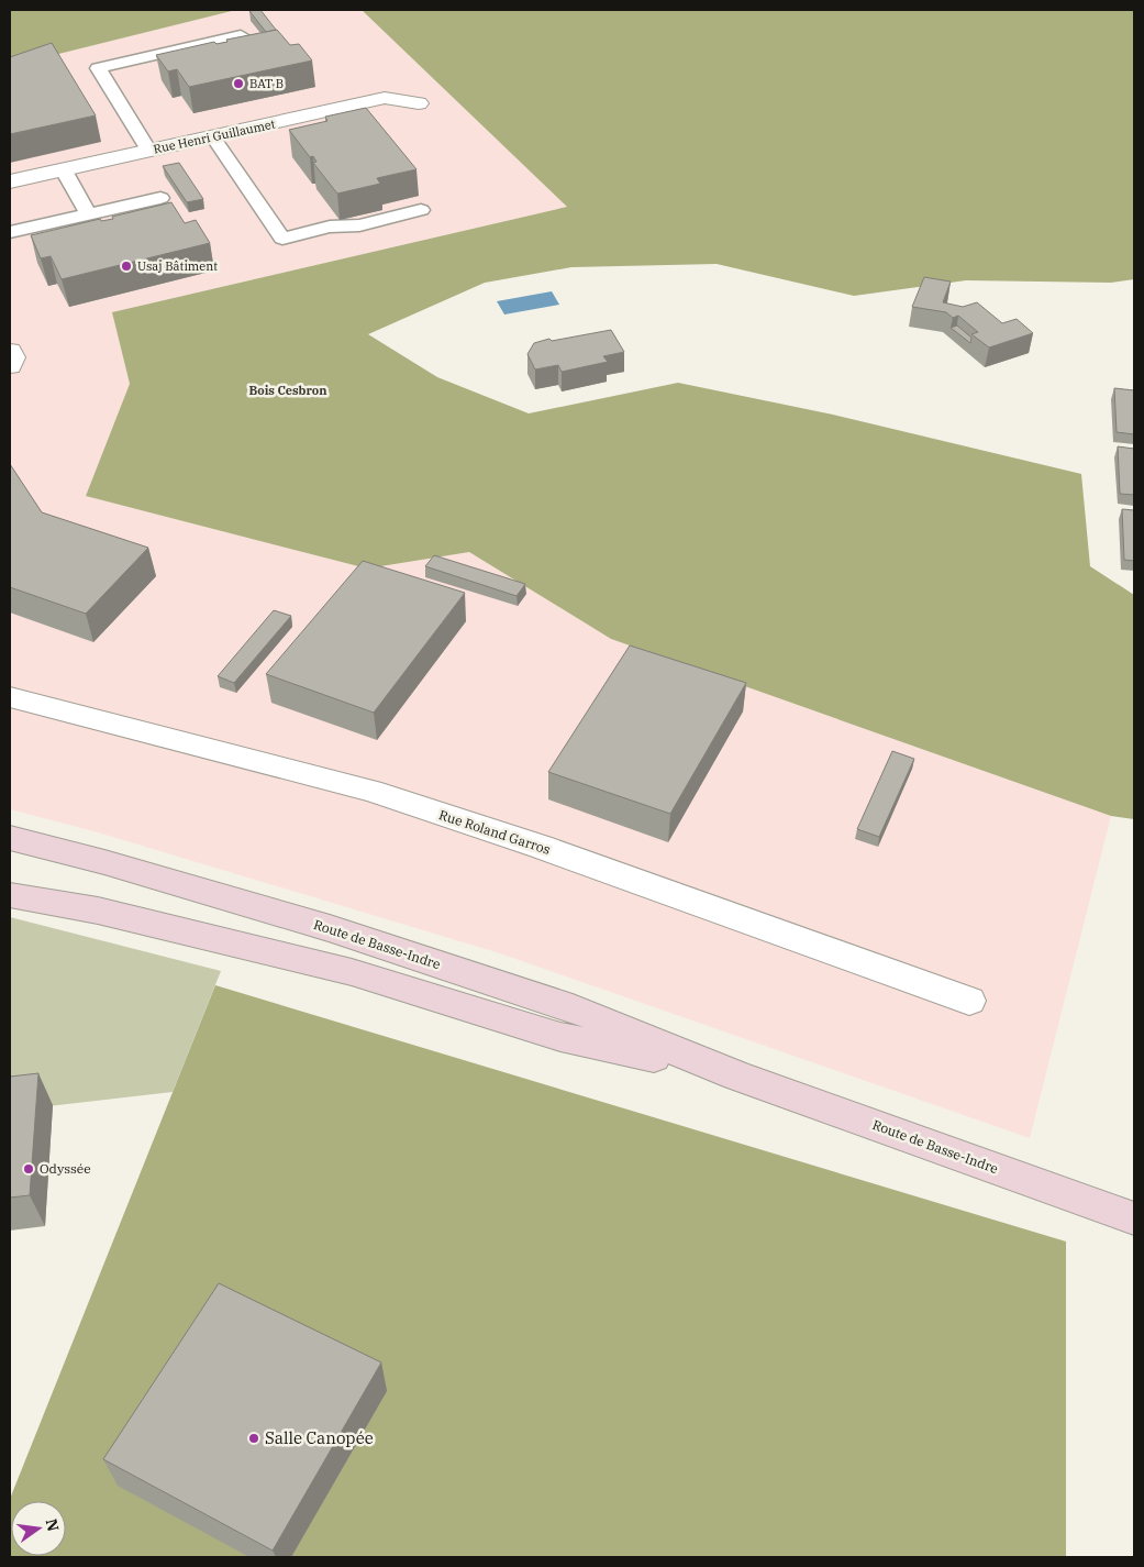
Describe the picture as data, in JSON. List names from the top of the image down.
{
  "streets": {
    "main road": ["Route de Basse-Indre"],
    "street": ["Rue Henri Guillaumet", "Rue Roland Garros"]
  },
  "districts": ["Bois Cesbron"],
  "places": [
    "BAT B",
    "Usaj Bâtiment",
    "Odyssée",
    "Salle Canopée"
  ],
  "north": "right"
}
